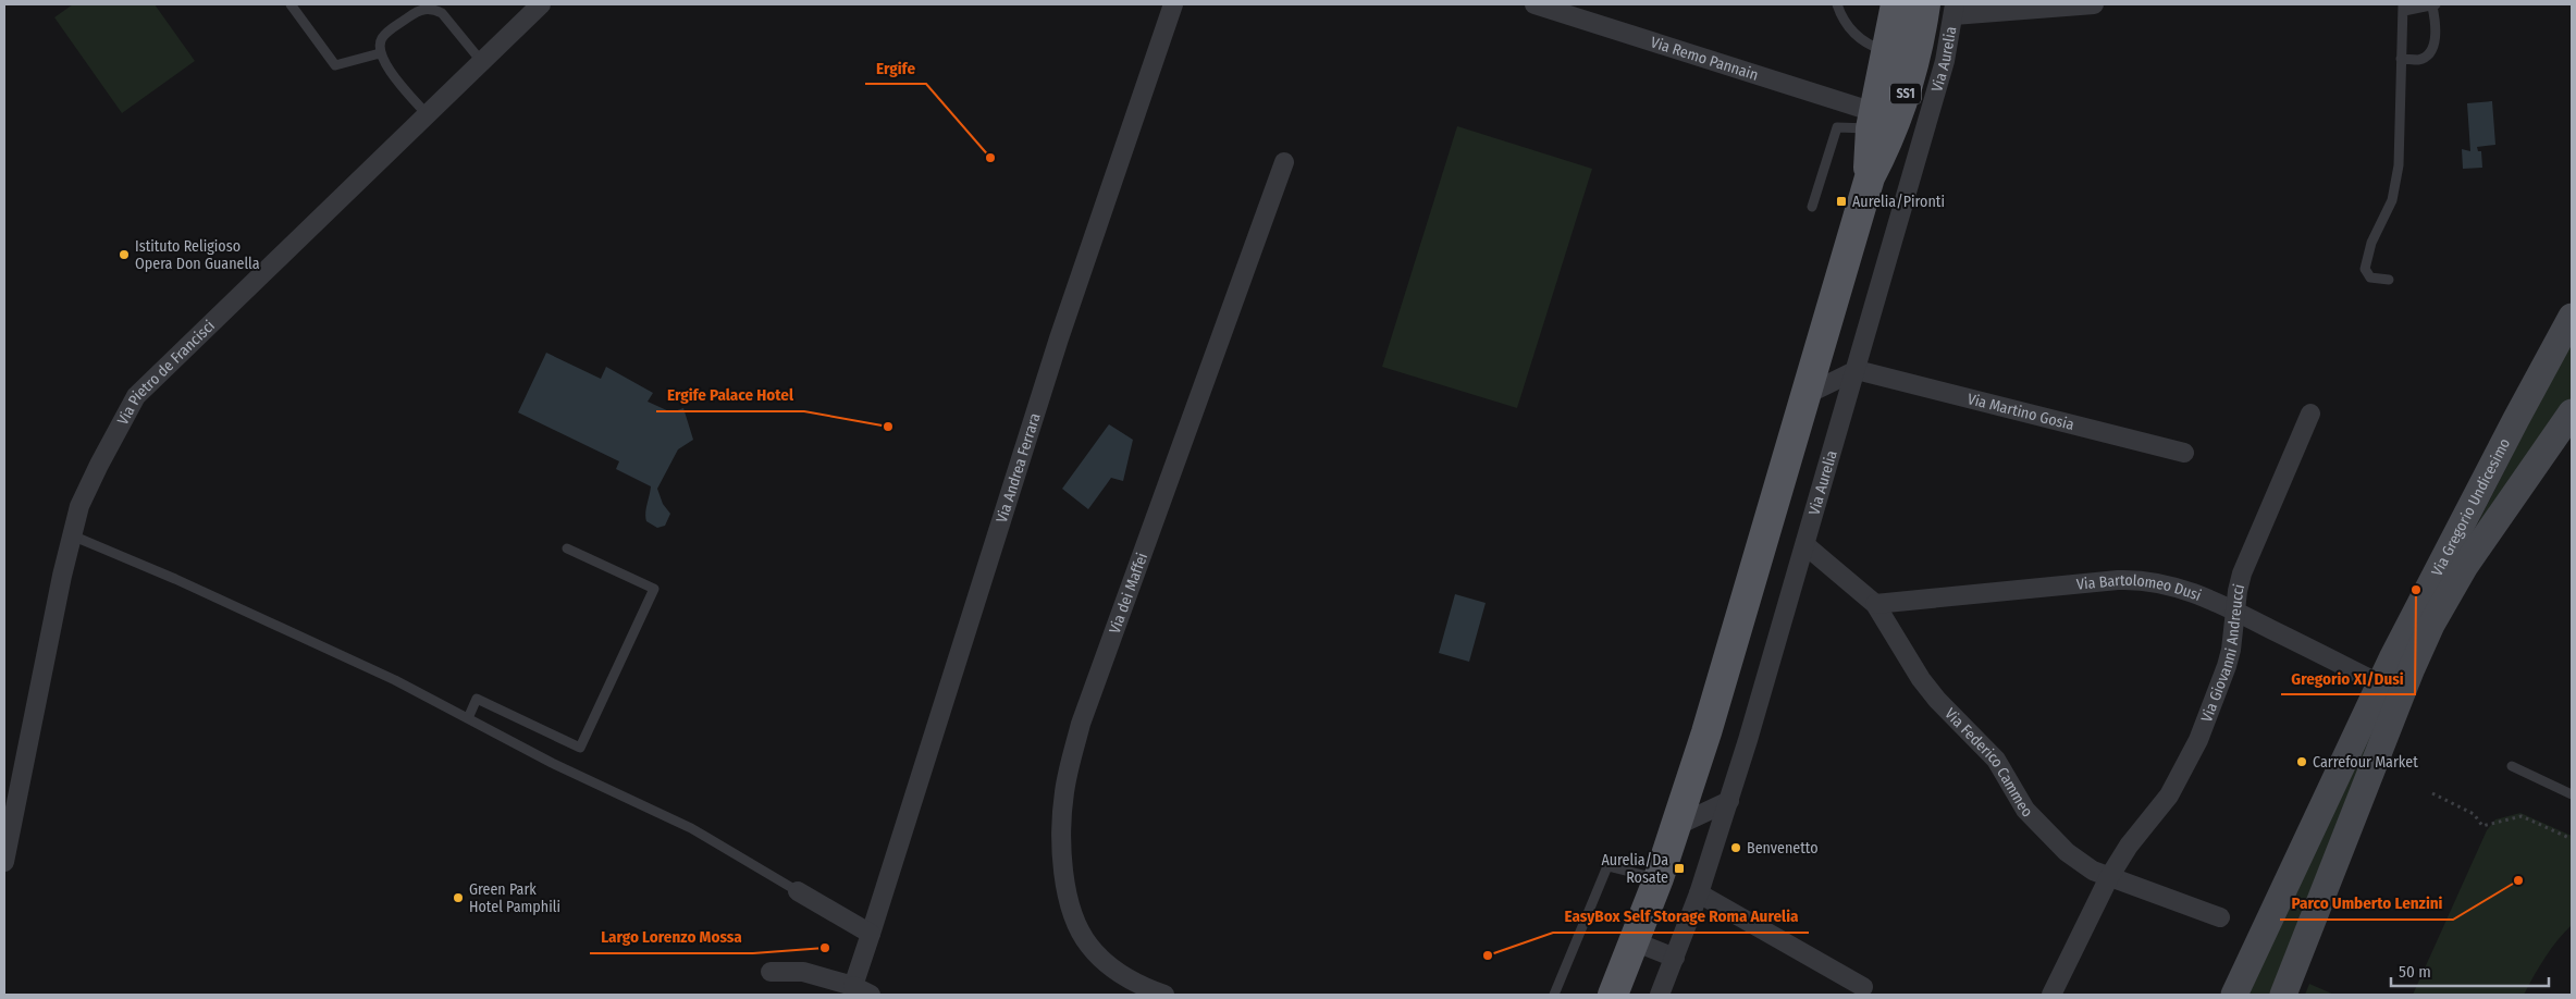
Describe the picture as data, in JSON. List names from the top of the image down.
{
  "streets": {
    "main road": ["Via Aurelia", "SS1"],
    "street": [
      "Via Remo Pannain",
      "Via Pietro de Francisci",
      "Via Martino Gosia",
      "Via Andrea Ferrara",
      "Via Gregorio Undicesimo",
      "Via Bartolomeo Dusi",
      "Via dei Maffei",
      "Via Giovanni Andreucci",
      "Via Federico Cammeo"
    ]
  },
  "crossings": [
    ["Via Remo Pannain", "Via Aurelia"],
    ["Via Aurelia", "Via Martino Gosia"],
    ["Via Aurelia", "Via Federico Cammeo"],
    ["Via Gregorio Undicesimo", "Via Bartolomeo Dusi"],
    ["Via Bartolomeo Dusi", "Via Giovanni Andreucci"],
    ["Via Bartolomeo Dusi", "Via Federico Cammeo"],
    ["Via Giovanni Andreucci", "Via Federico Cammeo"]
  ],
  "places": {
    "other": [
      "Ergife",
      "Istituto Religioso Opera Don Guanella",
      "Ergife Palace Hotel",
      "Gregorio XI/Dusi",
      "Carrefour Market",
      "Benvenetto",
      "Parco Umberto Lenzini",
      "Green Park Hotel Pamphili",
      "Largo Lorenzo Mossa",
      "EasyBox Self Storage Roma Aurelia"
    ],
    "transit": ["Aurelia/Pironti", "Aurelia/Da Rosate"]
  },
  "scale_bar": "50 m"
}
